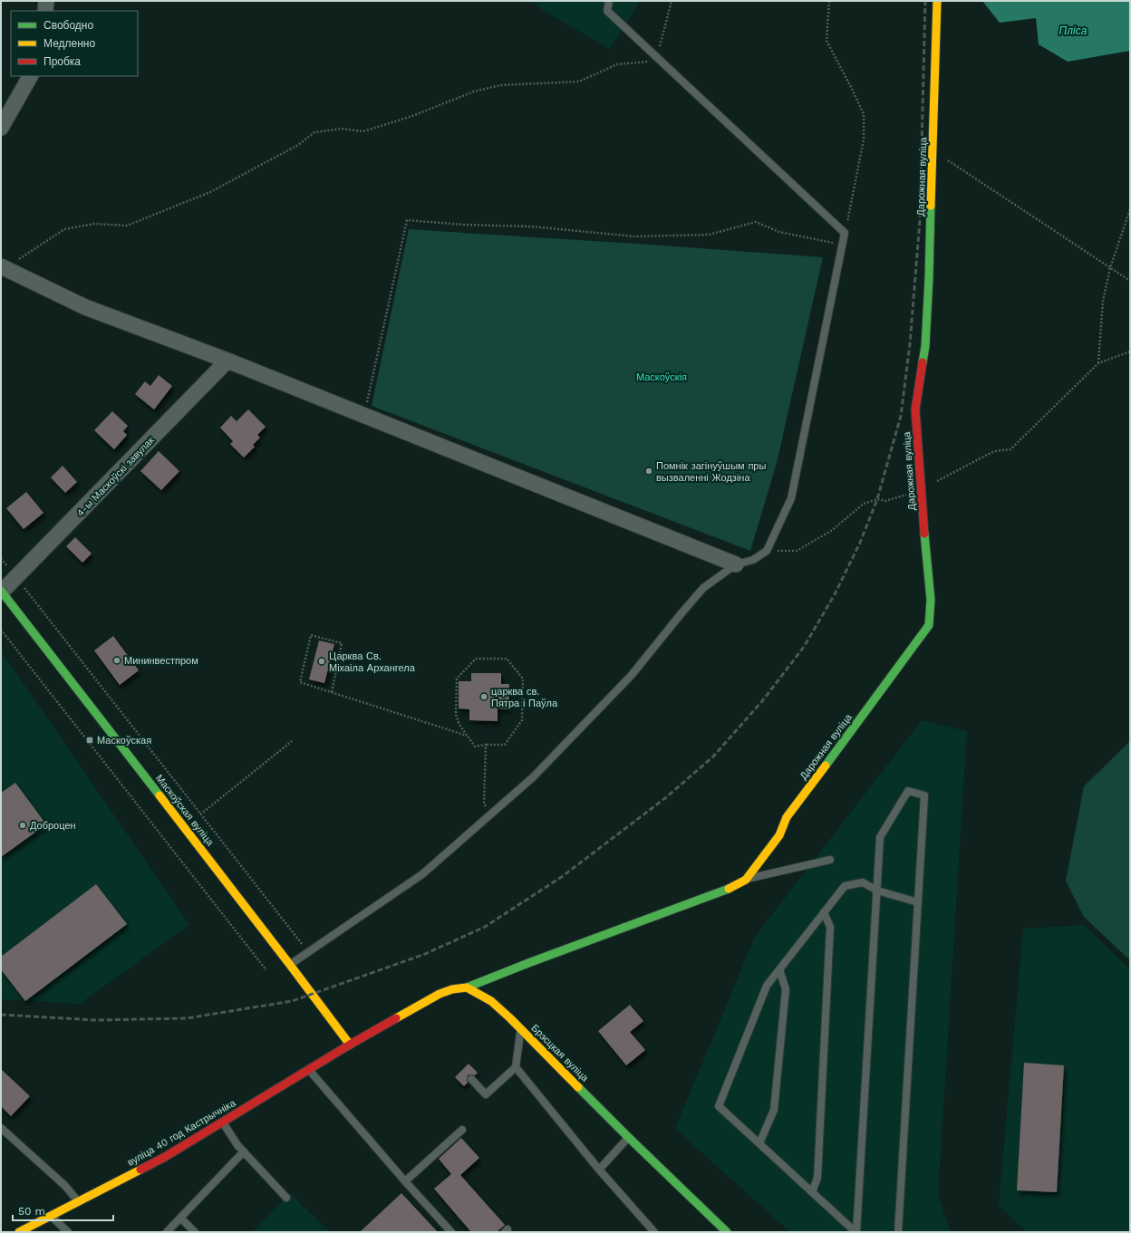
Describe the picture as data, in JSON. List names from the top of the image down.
{
  "streets": {
    "main road": [
      "Дарожная вуліца",
      "Маскоўская вуліца",
      "Брэсцкая вуліца",
      "вуліца 40 год Кастрычніка"
    ],
    "street": ["4-ы Маскоўскі завулак"]
  },
  "crossings": [
    ["4-ы Маскоўскі завулак", "Маскоўская вуліца"],
    ["Маскоўская вуліца", "вуліца 40 год Кастрычніка"]
  ],
  "water": ["Пліса"],
  "parks": ["Маскоўскія"],
  "places": {
    "other": [
      "Помнік загінуўшым пры вызваленні Жодзіна",
      "Мининвестпром",
      "Царква Св. Міхаіла Архангела",
      "царква св. Пятра і Паўла",
      "Доброцен"
    ],
    "transit": ["Маскоўская"]
  },
  "legend": ["Свободно", "Медленно", "Пробка"],
  "scale_bar": "50 m"
}
